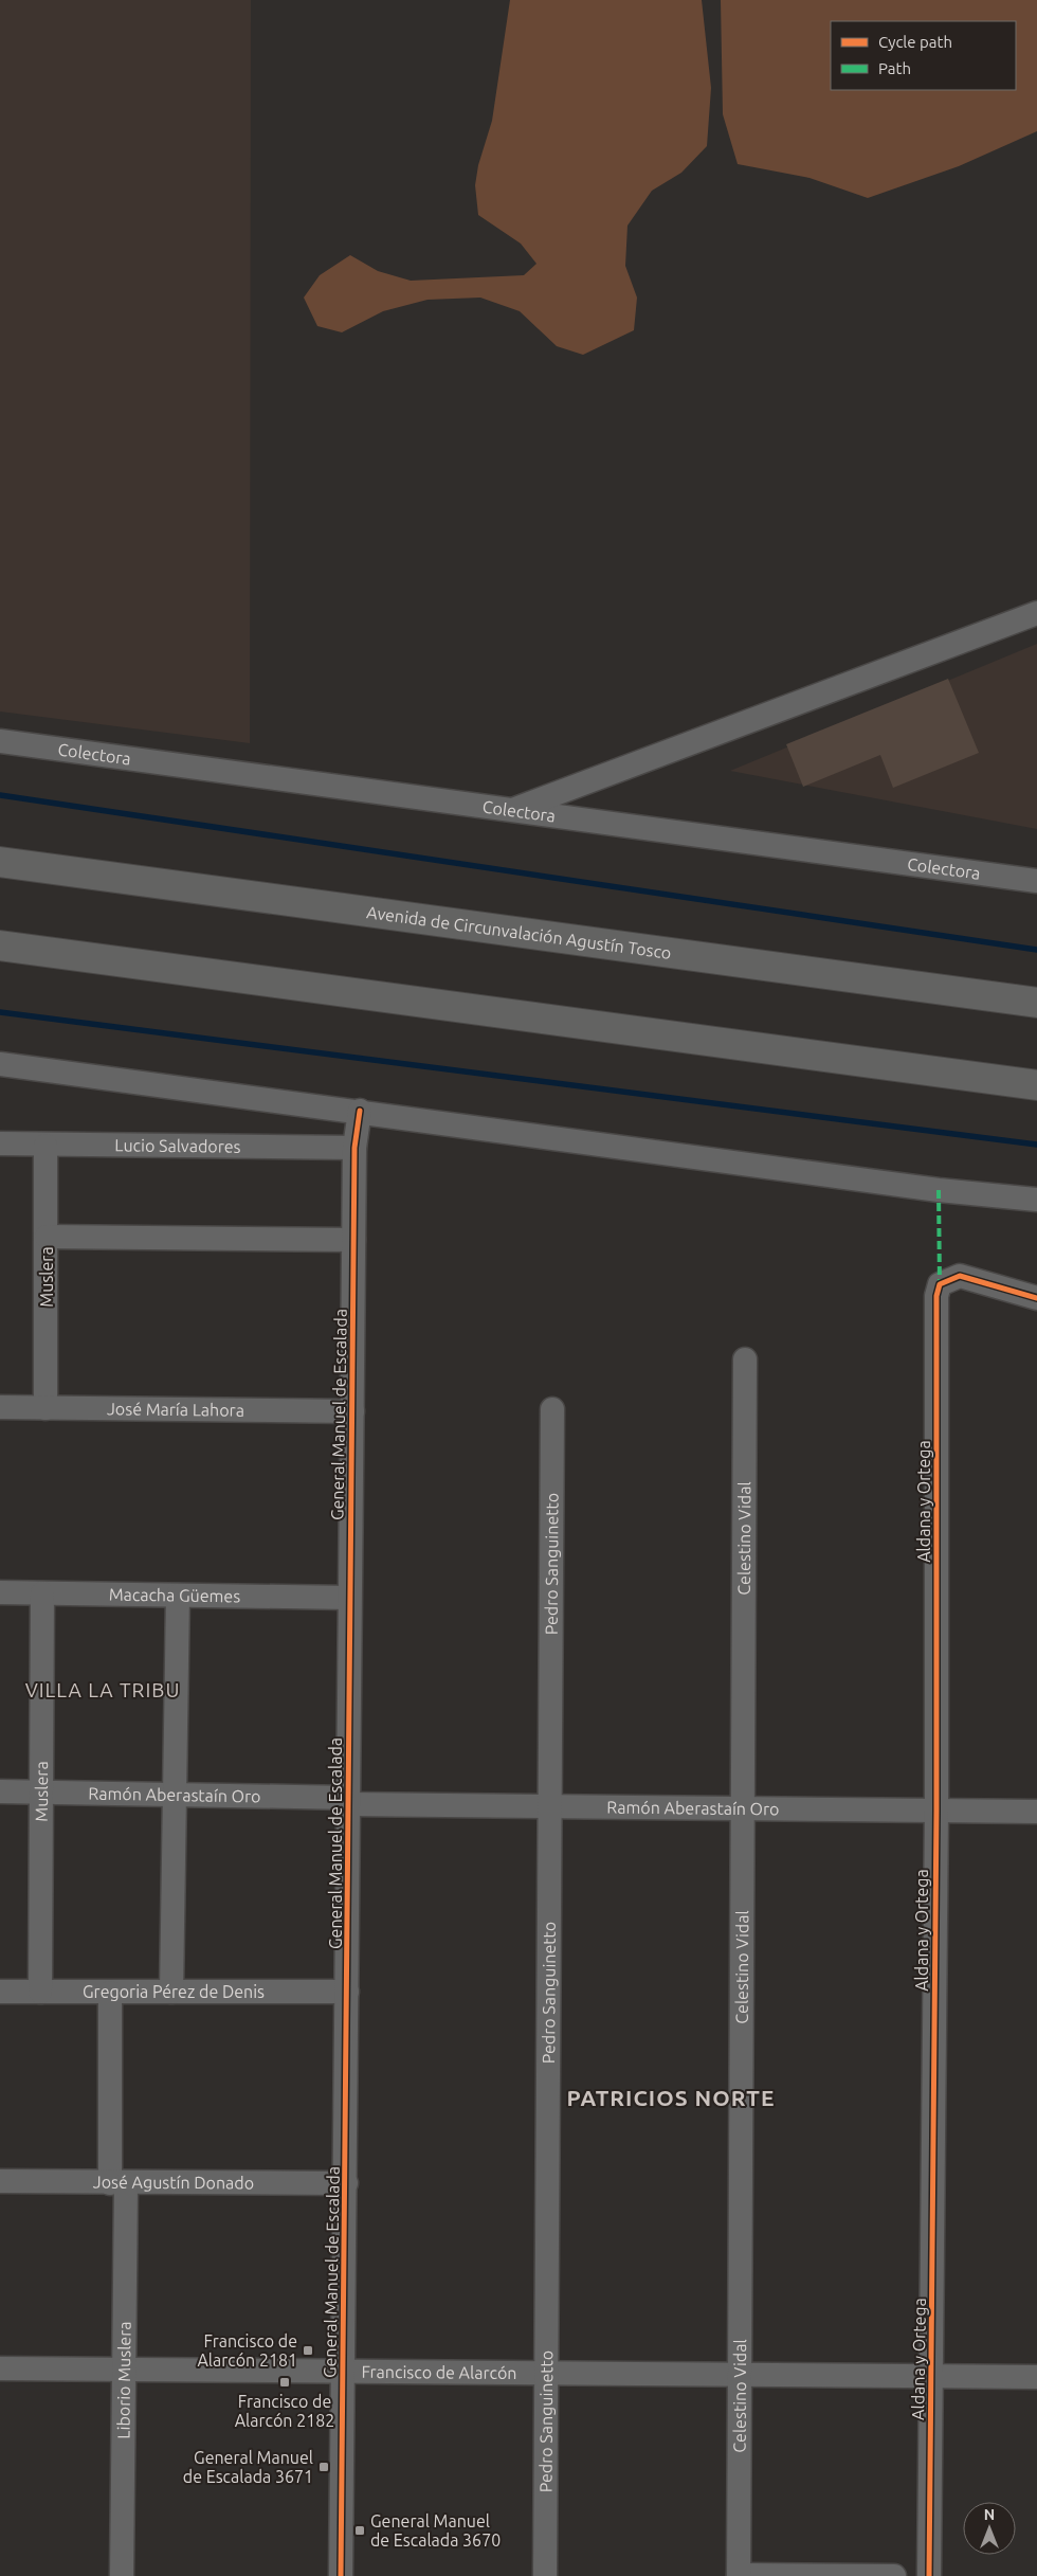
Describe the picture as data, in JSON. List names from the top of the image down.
{
  "streets": {
    "highway": ["Avenida de Circunvalación Agustín Tosco"],
    "street": [
      "Colectora",
      "Lucio Salvadores",
      "Muslera",
      "José María Lahora",
      "General Manuel de Escalada",
      "Aldana y Ortega",
      "Celestino Vidal",
      "Pedro Sanguinetto",
      "Macacha Güemes",
      "Ramón Aberastaín Oro",
      "Gregoria Pérez de Denis",
      "José Agustín Donado",
      "Francisco de Alarcón",
      "Liborio Muslera"
    ]
  },
  "crossings": [
    ["Lucio Salvadores", "Muslera"],
    ["Lucio Salvadores", "General Manuel de Escalada"],
    ["Muslera", "José María Lahora"],
    ["Muslera", "Macacha Güemes"],
    ["Muslera", "Ramón Aberastaín Oro"],
    ["Muslera", "Gregoria Pérez de Denis"],
    ["José María Lahora", "General Manuel de Escalada"],
    ["General Manuel de Escalada", "Macacha Güemes"],
    ["General Manuel de Escalada", "Ramón Aberastaín Oro"],
    ["General Manuel de Escalada", "Gregoria Pérez de Denis"],
    ["General Manuel de Escalada", "José Agustín Donado"],
    ["General Manuel de Escalada", "Francisco de Alarcón"],
    ["Aldana y Ortega", "Ramón Aberastaín Oro"],
    ["Aldana y Ortega", "Francisco de Alarcón"],
    ["Celestino Vidal", "Ramón Aberastaín Oro"],
    ["Celestino Vidal", "Francisco de Alarcón"],
    ["Pedro Sanguinetto", "Ramón Aberastaín Oro"],
    ["Pedro Sanguinetto", "Francisco de Alarcón"],
    ["Gregoria Pérez de Denis", "Liborio Muslera"],
    ["José Agustín Donado", "Liborio Muslera"],
    ["Francisco de Alarcón", "Liborio Muslera"]
  ],
  "districts": ["VILLA LA TRIBU", "PATRICIOS NORTE"],
  "places": {
    "transit": [
      "Francisco de Alarcón 2181",
      "Francisco de Alarcón 2182",
      "General Manuel de Escalada 3671",
      "General Manuel de Escalada 3670"
    ]
  },
  "legend": ["Cycle path", "Path"],
  "north": "top"
}
